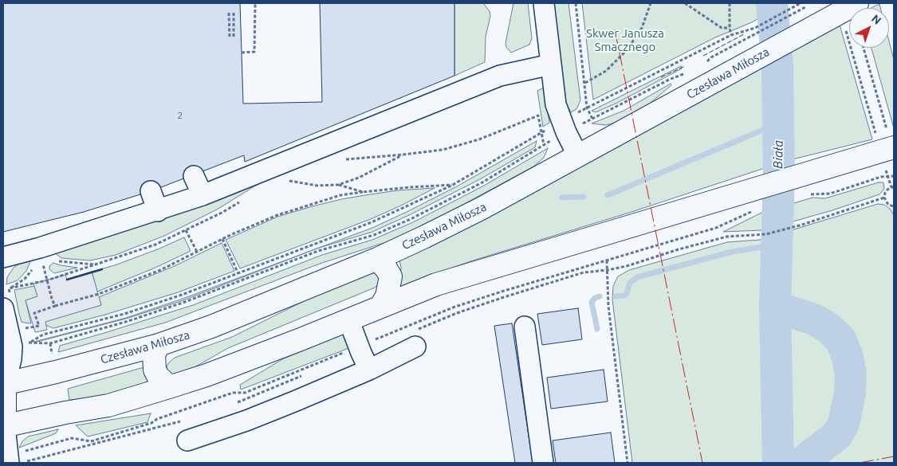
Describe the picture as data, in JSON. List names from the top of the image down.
{
  "streets": {
    "main road": ["Czesława Miłosza"]
  },
  "water": ["Biała"],
  "parks": ["Skwer Janusza Smacznego"],
  "house_numbers": ["2"],
  "north": "top right"
}
